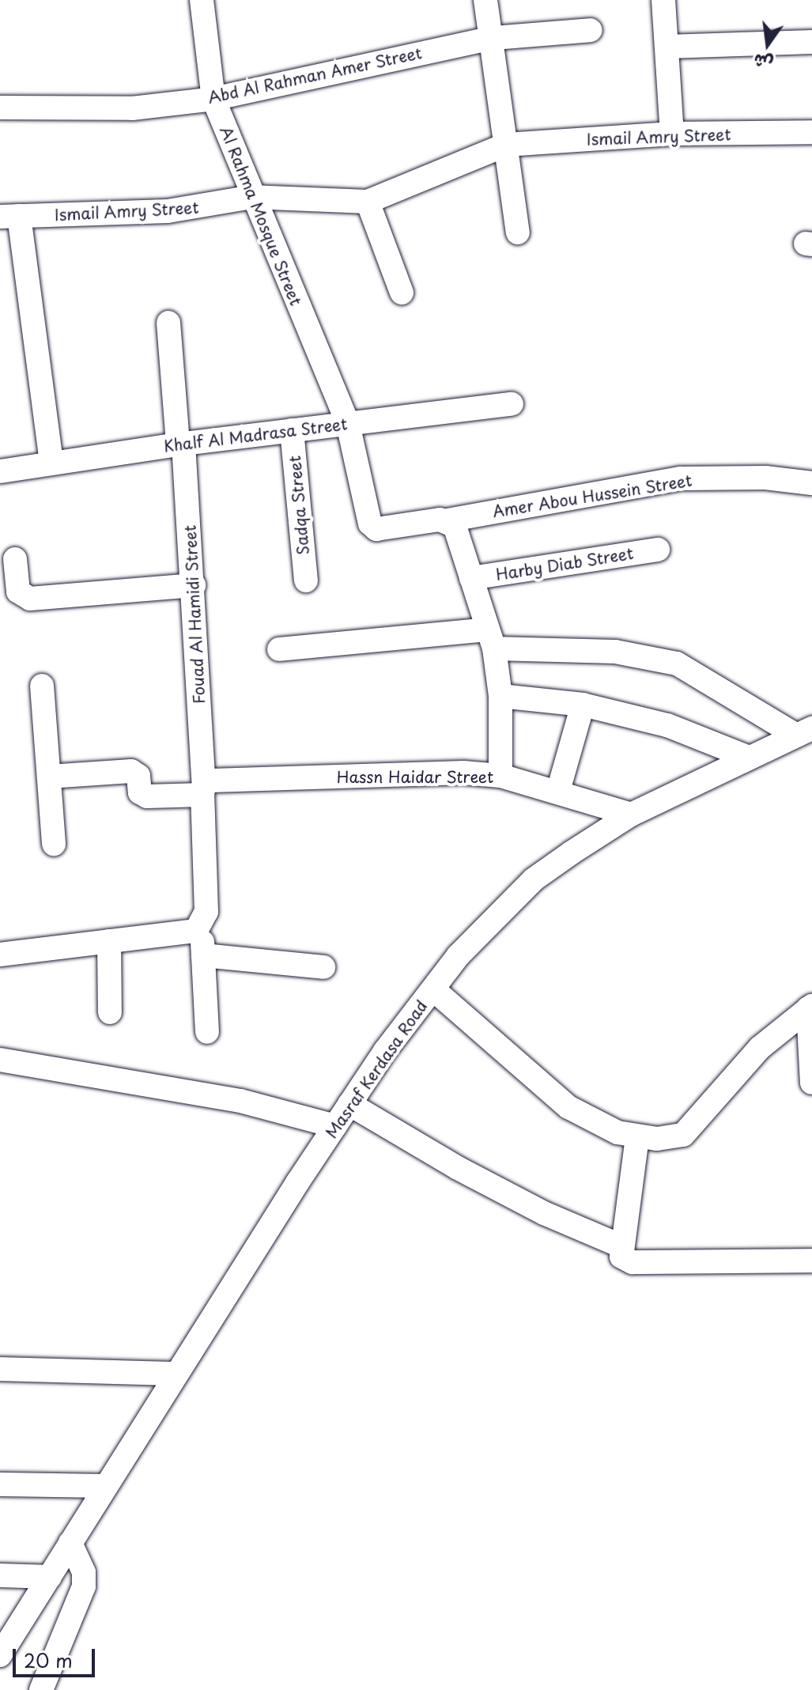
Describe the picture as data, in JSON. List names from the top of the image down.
{
  "streets": {
    "street": [
      "Abd Al Rahman Amer Street",
      "Ismail Amry Street",
      "Al Rahma Mosque Street",
      "Khalf Al Madrasa Street",
      "Amer Abou Hussein Street",
      "Sadqa Street",
      "Harby Diab Street",
      "Fouad Al Hamidi Street",
      "Hassn Haidar Street",
      "Masraf Kerdasa Road"
    ]
  },
  "crossings": [
    ["Abd Al Rahman Amer Street", "Al Rahma Mosque Street"],
    ["Ismail Amry Street", "Al Rahma Mosque Street"],
    ["Al Rahma Mosque Street", "Khalf Al Madrasa Street"],
    ["Al Rahma Mosque Street", "Amer Abou Hussein Street"],
    ["Khalf Al Madrasa Street", "Sadqa Street"],
    ["Khalf Al Madrasa Street", "Fouad Al Hamidi Street"],
    ["Fouad Al Hamidi Street", "Hassn Haidar Street"],
    ["Hassn Haidar Street", "Masraf Kerdasa Road"]
  ],
  "scale_bar": "20 m",
  "north": "bottom"
}
